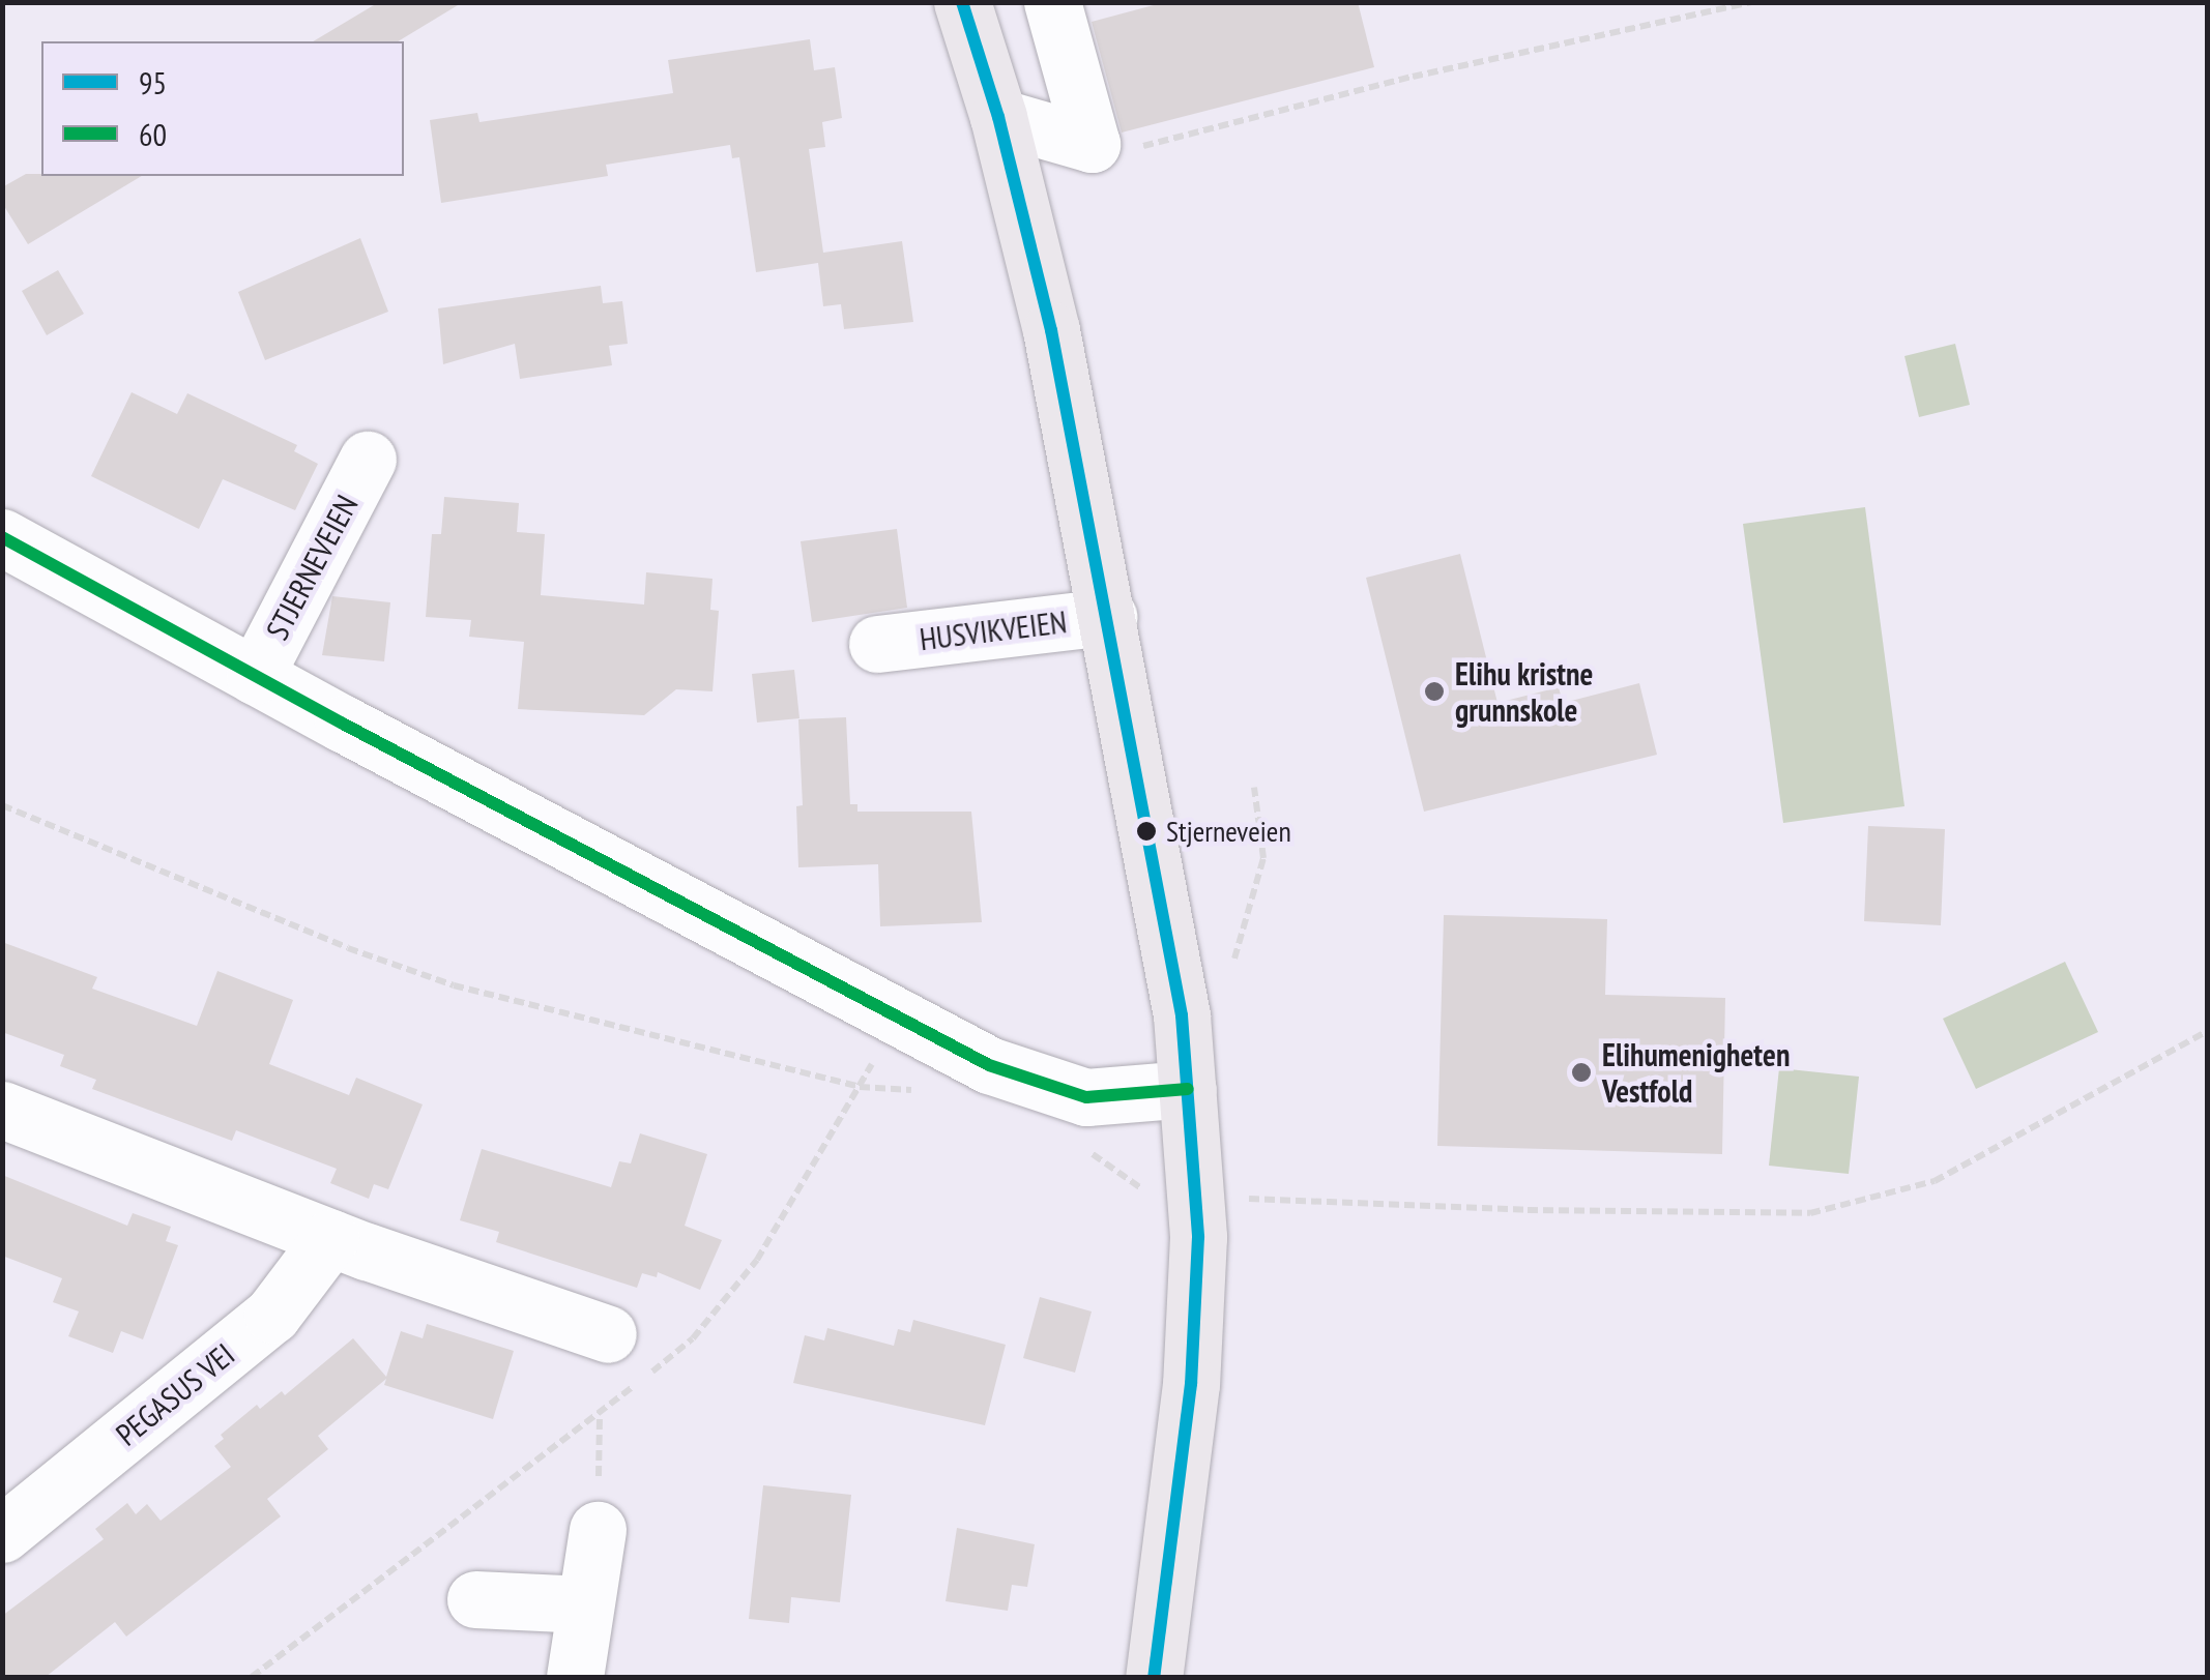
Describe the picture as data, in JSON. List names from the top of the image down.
{
  "streets": {
    "main road": ["HUSVIKVEIEN"],
    "street": ["STJERNEVEIEN", "PEGASUS VEI"]
  },
  "crossings": [
    ["STJERNEVEIEN", "HUSVIKVEIEN"]
  ],
  "places": ["Elihu kristne grunnskole", "Stjerneveien", "Elihumenigheten Vestfold"],
  "lines": ["transit line 95", "transit line 60"],
  "legend": ["95", "60"]
}
